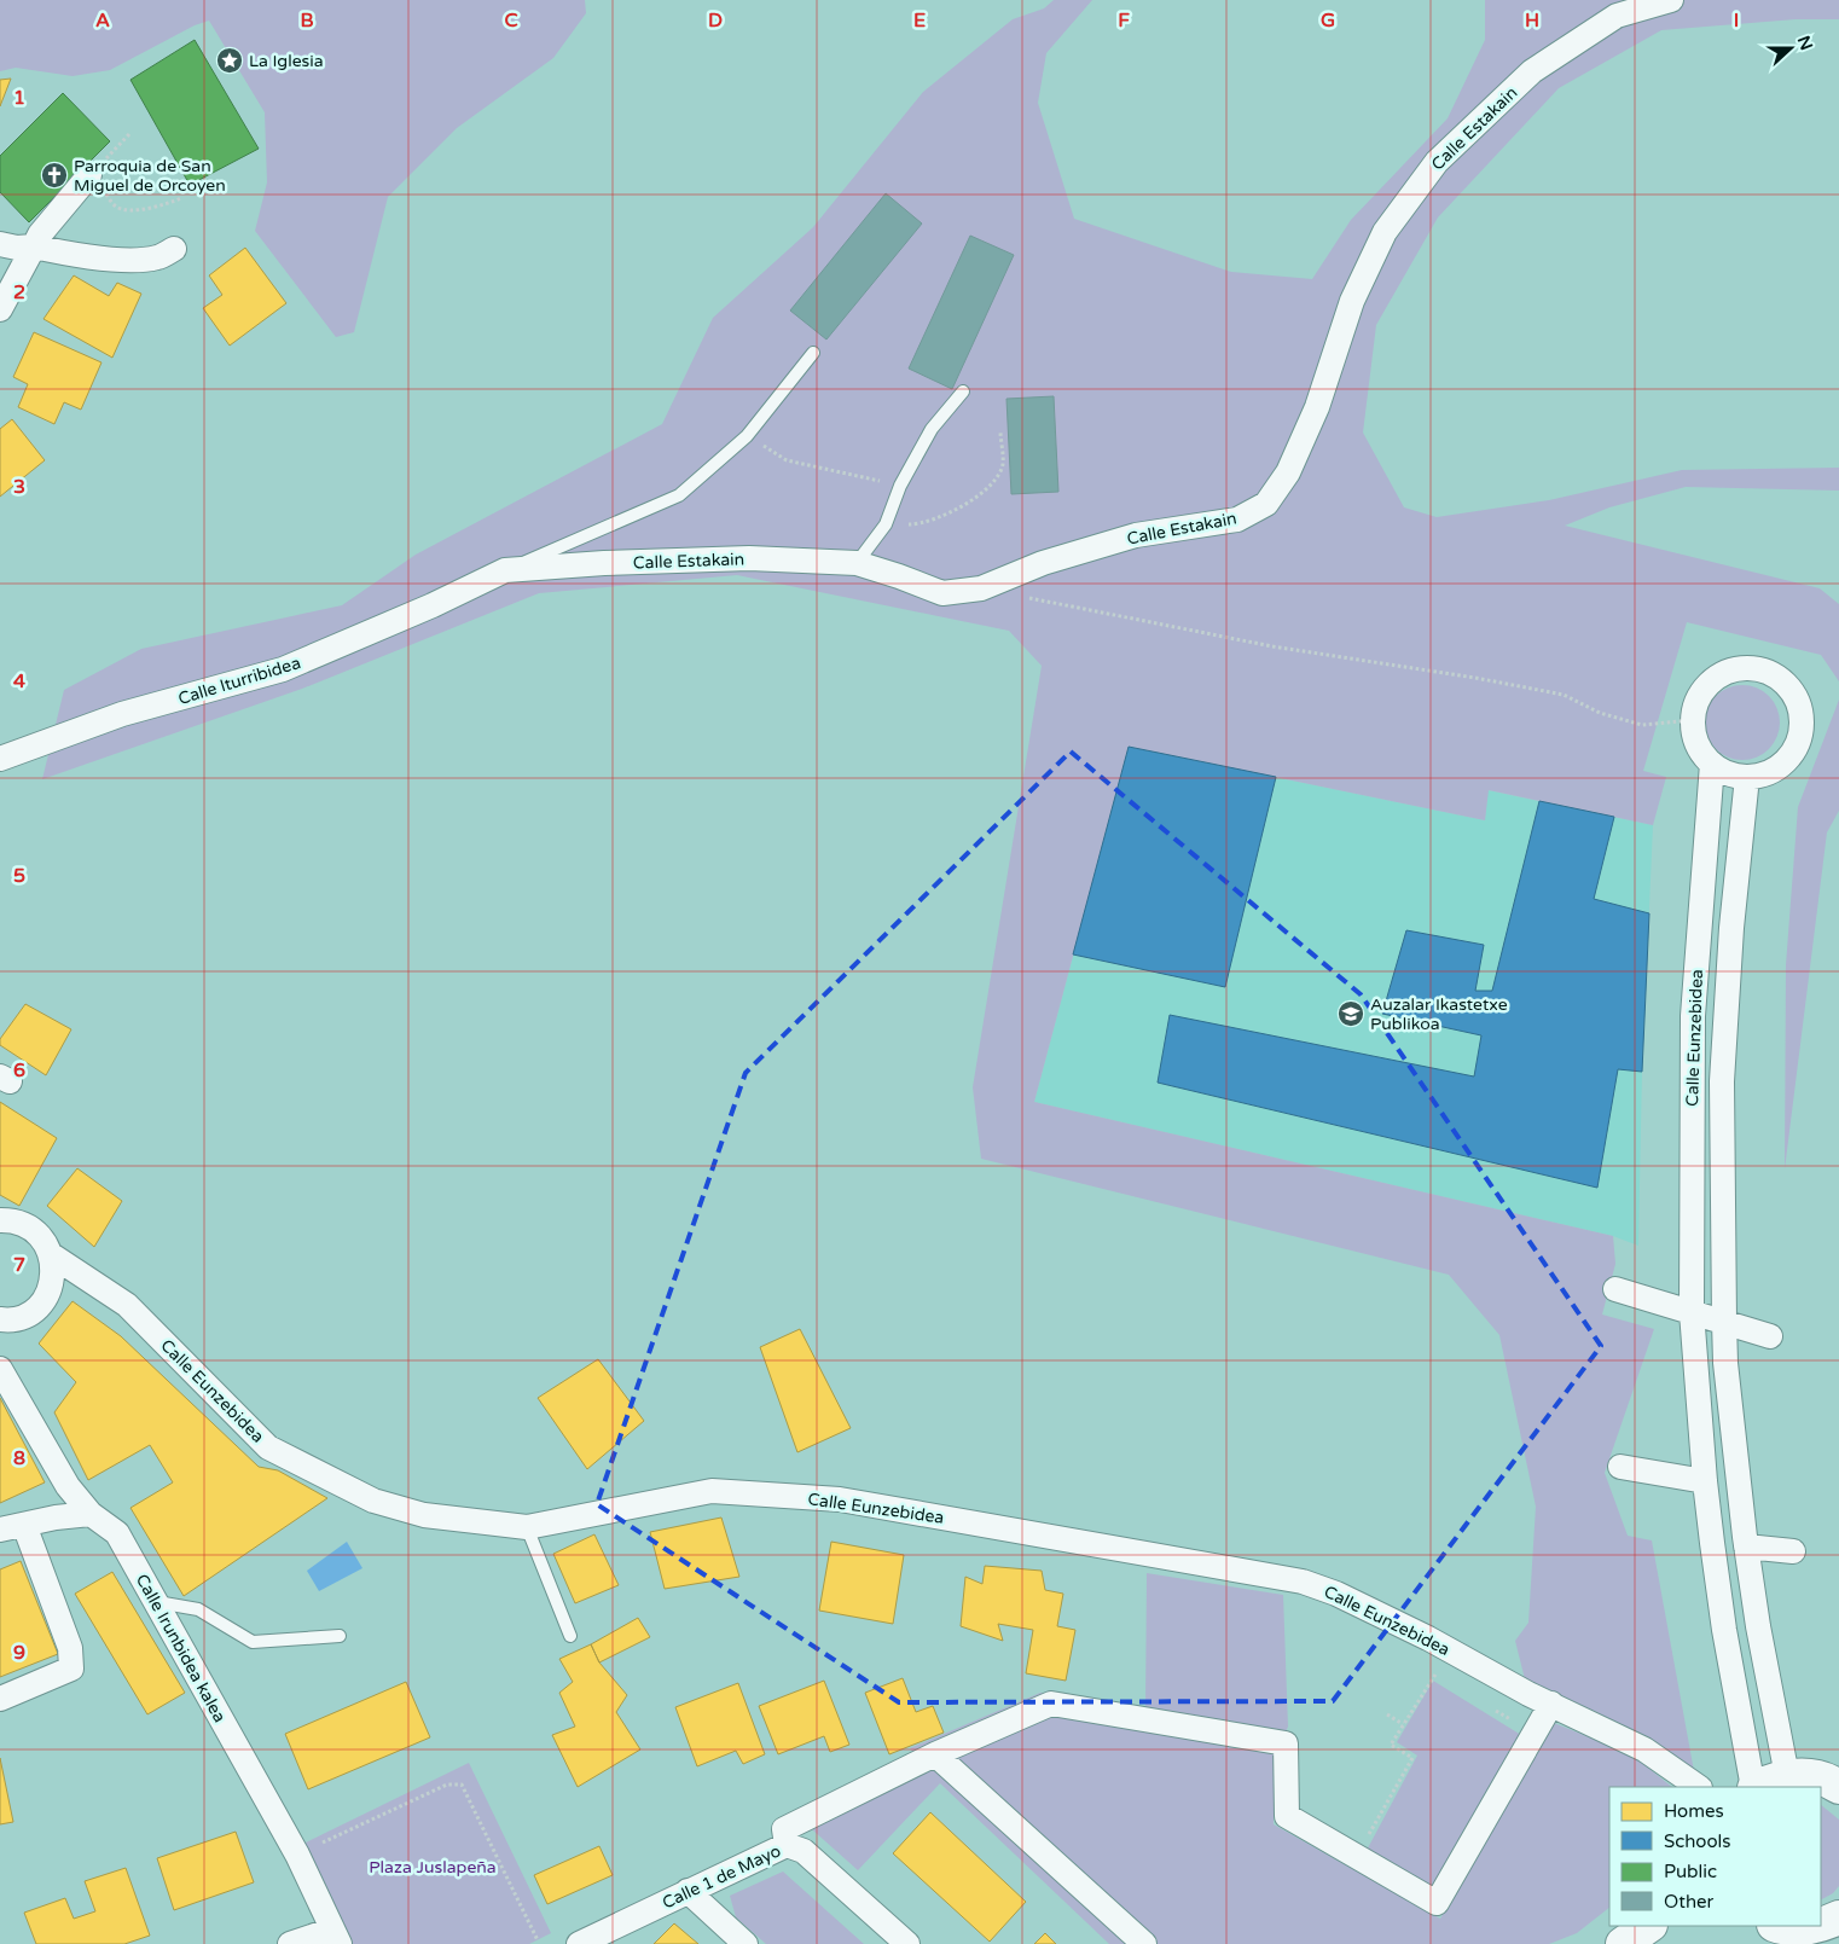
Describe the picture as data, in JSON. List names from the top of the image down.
{
  "streets": {
    "street": [
      "Calle Estakain",
      "Calle Iturribidea",
      "Calle Eunzebidea",
      "Calle Irunbidea kalea",
      "Calle 1 de Mayo"
    ]
  },
  "crossings": [
    ["Calle Estakain", "Calle Iturribidea"]
  ],
  "parks": ["Plaza Juslapeña"],
  "places": {
    "place": ["La Iglesia"],
    "church": ["Parroquia de San Miguel de Orcoyen"],
    "school or university": ["Auzalar Ikastetxe Publikoa"]
  },
  "legend": [
    "Homes",
    "Schools",
    "Public",
    "Other"
  ],
  "north": "right",
  "grid": {
    "columns": [
      "A",
      "B",
      "C",
      "D",
      "E",
      "F",
      "G",
      "H",
      "I"
    ],
    "rows": [
      "1",
      "2",
      "3",
      "4",
      "5",
      "6",
      "7",
      "8",
      "9"
    ]
  }
}
